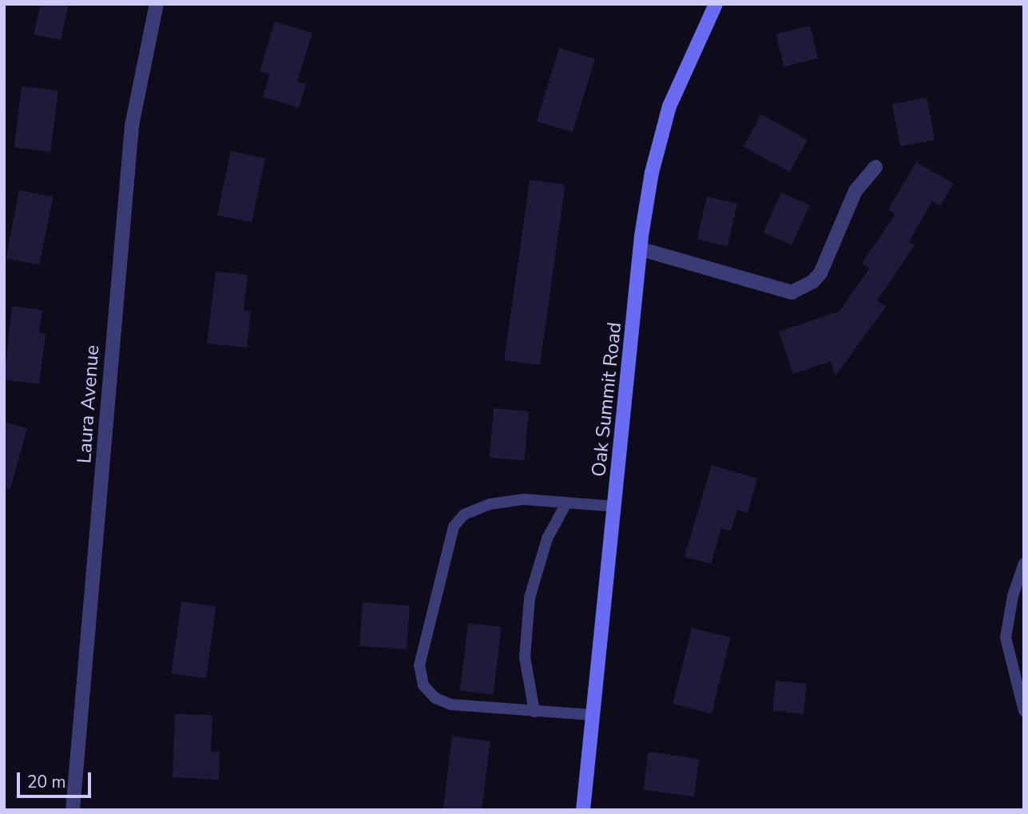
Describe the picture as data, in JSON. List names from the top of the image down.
{
  "streets": {
    "main road": ["Oak Summit Road"],
    "street": ["Laura Avenue"]
  },
  "scale_bar": "20 m"
}
